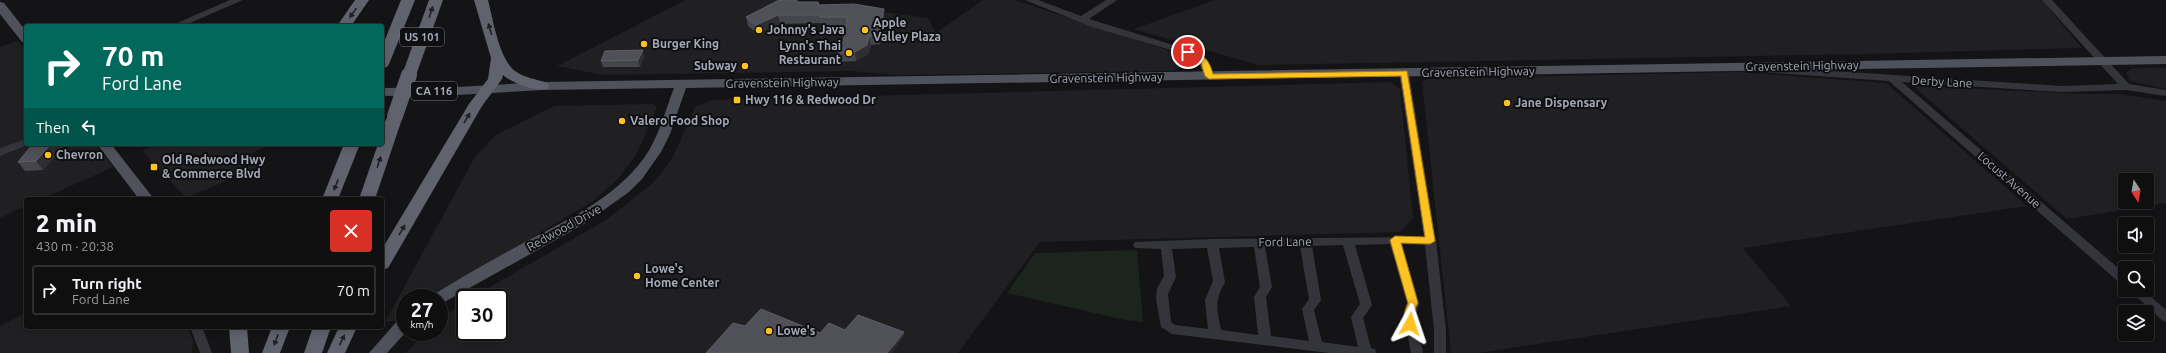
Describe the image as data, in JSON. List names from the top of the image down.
{
  "streets": {
    "highway": ["US 101", "CA 116"],
    "main road": ["Gravenstein Highway", "Redwood Drive"],
    "street": ["Derby Lane", "Locust Avenue", "Ford Lane"]
  },
  "crossings": [
    ["Gravenstein Highway", "Derby Lane"],
    ["Gravenstein Highway", "CA 116"],
    ["Gravenstein Highway", "Redwood Drive"],
    ["Derby Lane", "Locust Avenue"]
  ],
  "places": {
    "other": [
      "Johnny's Java",
      "Apple Valley Plaza",
      "Burger King",
      "Lynn's Thai Restaurant",
      "Subway",
      "Jane Dispensary",
      "Valero Food Shop",
      "Chevron",
      "Lowe's Home Center",
      "Lowe's"
    ],
    "transit": ["Hwy 116 & Redwood Dr", "Old Redwood Hwy & Commerce Blvd"]
  },
  "north": "bottom",
  "page": {
    "turn": ["70 m", "Ford Lane"],
    "then": "Then",
    "heading": ["2 min", "430 m · 20:38"],
    "list": [
      {
        "name": "Turn right",
        "note": "Ford Lane",
        "value": "70 m"
      }
    ],
    "speed": "27 km/h",
    "limit": "30"
  }
}
